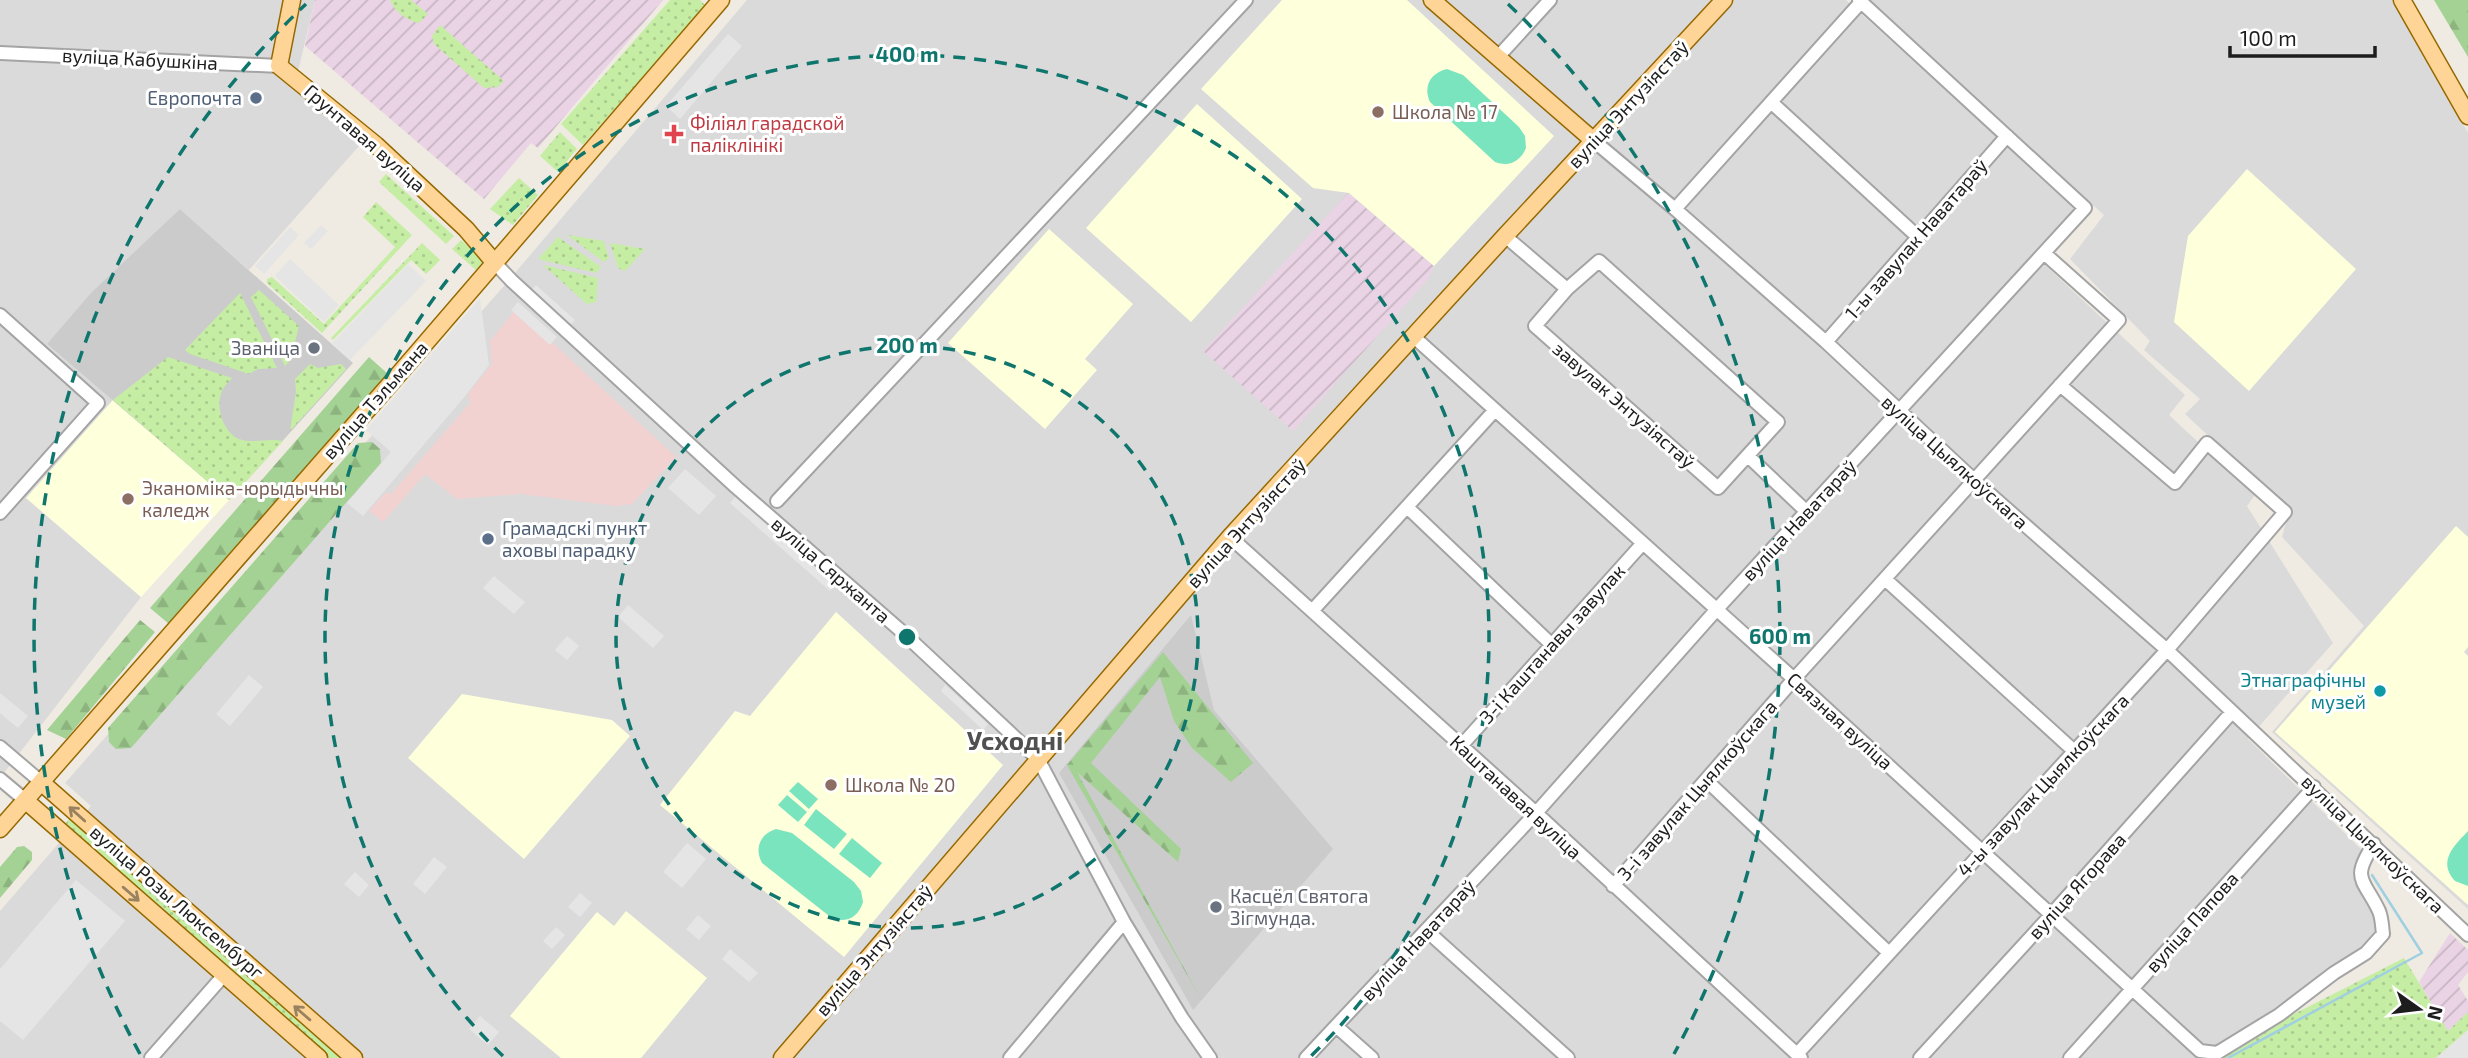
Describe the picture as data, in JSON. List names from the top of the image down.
{
  "streets": {
    "main road": [
      "вуліца Энтузіястаў",
      "Грунтавая вуліца",
      "вуліца Тэльмана",
      "вуліца Цыялкоўскага",
      "вуліца Розы Люксембург"
    ],
    "street": [
      "вуліца Кабушкіна",
      "1-ы завулак Наватараў",
      "завулак Энтузіястаў",
      "вуліца Наватараў",
      "вуліца Сяржанта",
      "3-і Каштанавы завулак",
      "Связная вуліца",
      "4-ы завулак Цыялкоўскага",
      "3-і завулак Цыялкоўскага",
      "Каштанавая вуліца",
      "вуліца Ягорава",
      "вуліца Папова"
    ]
  },
  "crossings": [
    ["вуліца Кабушкіна", "Грунтавая вуліца"],
    ["вуліца Энтузіястаў", "вуліца Цыялкоўскага"],
    ["вуліца Энтузіястаў", "вуліца Сяржанта"],
    ["вуліца Энтузіястаў", "Связная вуліца"],
    ["вуліца Энтузіястаў", "Каштанавая вуліца"],
    ["Грунтавая вуліца", "вуліца Тэльмана"],
    ["Грунтавая вуліца", "вуліца Сяржанта"],
    ["1-ы завулак Наватараў", "вуліца Цыялкоўскага"],
    ["1-ы завулак Наватараў", "вуліца Наватараў"],
    ["вуліца Тэльмана", "вуліца Сяржанта"],
    ["вуліца Тэльмана", "вуліца Розы Люксембург"],
    ["вуліца Цыялкоўскага", "вуліца Наватараў"],
    ["вуліца Цыялкоўскага", "Связная вуліца"],
    ["вуліца Цыялкоўскага", "4-ы завулак Цыялкоўскага"],
    ["вуліца Цыялкоўскага", "3-і завулак Цыялкоўскага"],
    ["вуліца Цыялкоўскага", "вуліца Ягорава"],
    ["вуліца Цыялкоўскага", "вуліца Папова"],
    ["вуліца Наватараў", "Связная вуліца"],
    ["вуліца Наватараў", "3-і завулак Цыялкоўскага"],
    ["вуліца Наватараў", "Каштанавая вуліца"],
    ["3-і Каштанавы завулак", "Связная вуліца"],
    ["3-і Каштанавы завулак", "Каштанавая вуліца"],
    ["Связная вуліца", "4-ы завулак Цыялкоўскага"],
    ["Связная вуліца", "3-і завулак Цыялкоўскага"],
    ["Связная вуліца", "вуліца Ягорава"],
    ["Связная вуліца", "вуліца Папова"],
    ["4-ы завулак Цыялкоўскага", "3-і завулак Цыялкоўскага"],
    ["4-ы завулак Цыялкоўскага", "Каштанавая вуліца"],
    ["3-і завулак Цыялкоўскага", "Каштанавая вуліца"]
  ],
  "districts": ["Усходні"],
  "places": {
    "other": [
      "Европочта",
      "Школа № 17",
      "Званіца",
      "Эканоміка-юрыдычны каледж",
      "Грамадскі пункт аховы парадку",
      "Этнаграфічны музей",
      "Школа № 20",
      "Касцёл Святога Зігмунда."
    ],
    "health": ["Філіял гарадской паліклінікі"]
  },
  "scale_bar": "100 m",
  "north": "right",
  "rings": ["400 m", "200 m", "600 m"]
}
